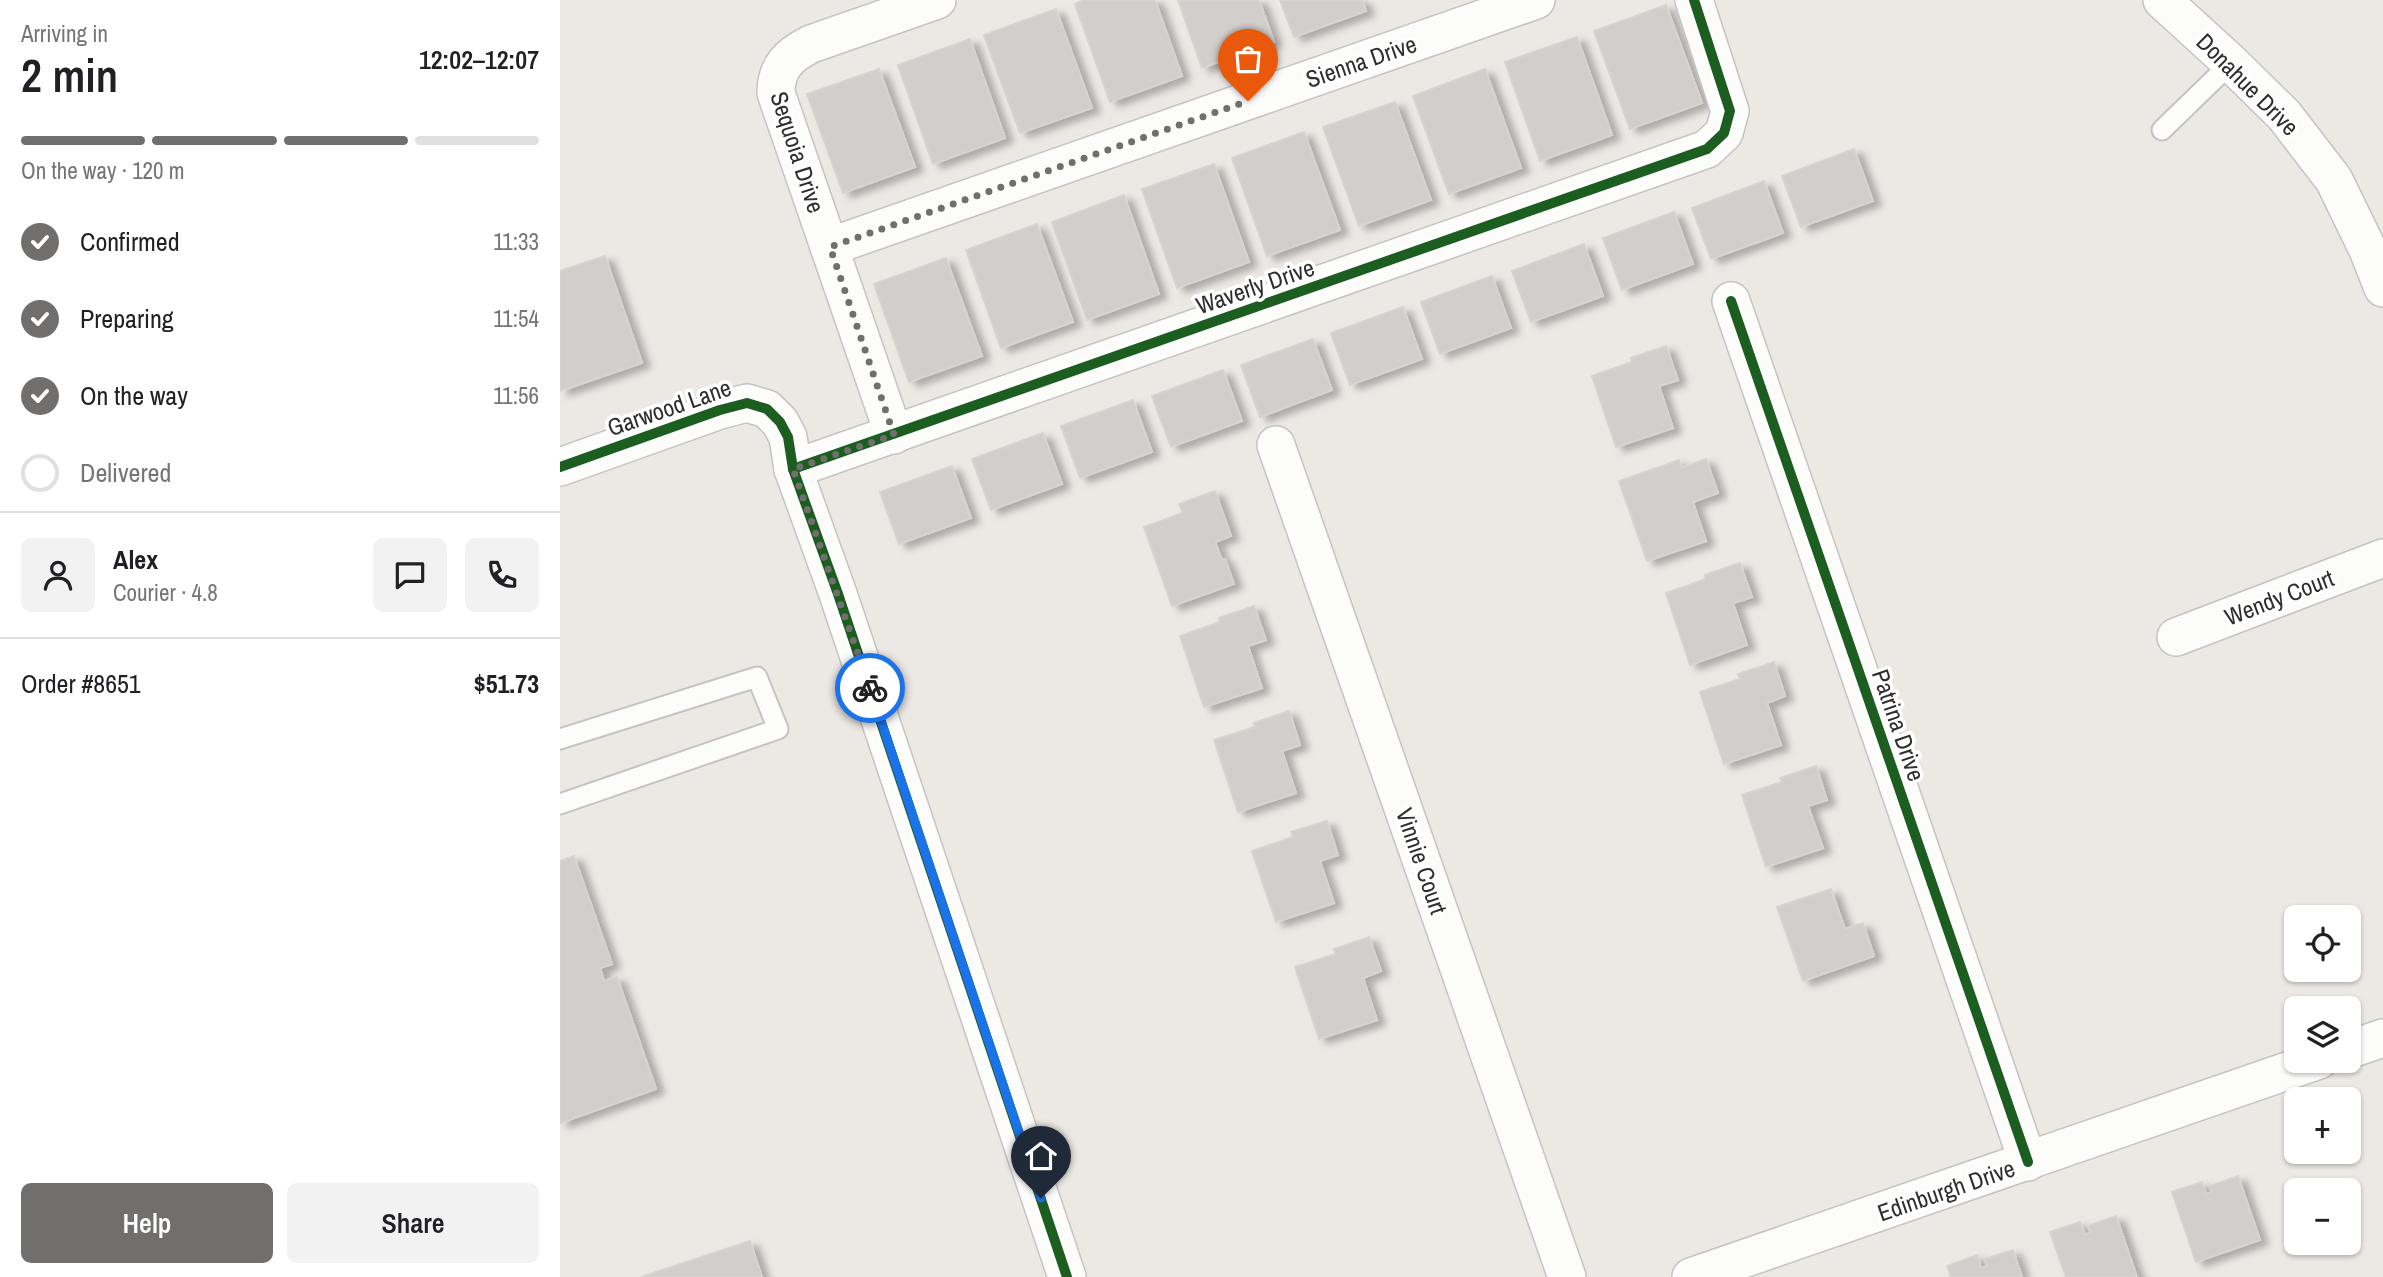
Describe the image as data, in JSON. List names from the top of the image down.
{
  "streets": {
    "street": [
      "Sienna Drive",
      "Donahue Drive",
      "Sequoia Drive",
      "Waverly Drive",
      "Garwood Lane",
      "Wendy Court",
      "Patrina Drive",
      "Vinnie Court",
      "Edinburgh Drive"
    ]
  },
  "crossings": [
    ["Sienna Drive", "Sequoia Drive"],
    ["Sequoia Drive", "Waverly Drive"],
    ["Waverly Drive", "Garwood Lane"],
    ["Patrina Drive", "Edinburgh Drive"]
  ],
  "page": {
    "heading": ["2 min", "Arriving in", "12:02–12:07"],
    "panel": [
      "Alex",
      "Courier · 4.8",
      "Order #8651",
      "$51.73"
    ],
    "bar": "On the way · 120 m",
    "list": [
      ["Confirmed", "11:33"],
      ["Preparing", "11:54"],
      ["On the way", "11:56"],
      "Delivered"
    ],
    "map_buttons": ["+", "−"],
    "buttons": ["Help", "Share"]
  }
}
